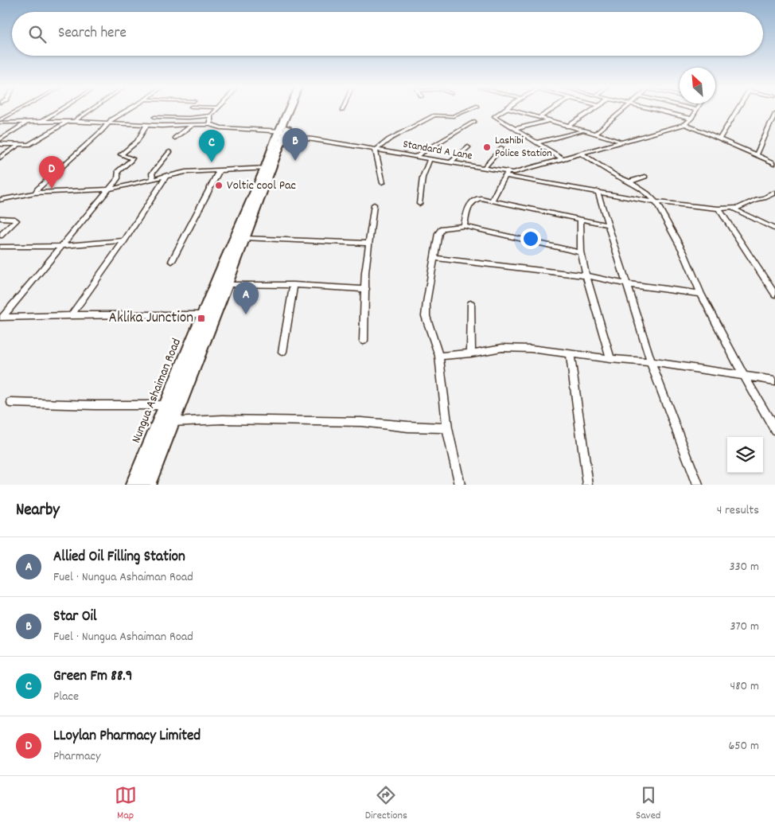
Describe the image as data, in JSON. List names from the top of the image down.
{
  "streets": {
    "main road": ["Nungua Ashaiman Road"],
    "street": ["Standard A Lane"]
  },
  "crossings": [
    ["Standard A Lane", "Nungua Ashaiman Road"]
  ],
  "places": {
    "other": ["Lashibi Police Station", "Voltic cool Pac"],
    "transit": ["Aklika Junction"]
  },
  "north": "top left",
  "page": {
    "search": "Search here",
    "pins": [
      "B",
      "C",
      "D",
      "A"
    ],
    "heading": ["Nearby", "4 results"],
    "list": [
      {
        "mark": "A",
        "name": "Allied Oil Filling Station",
        "note": "Fuel · Nungua Ashaiman Road",
        "value": "330 m"
      },
      {
        "mark": "B",
        "name": "Star Oil",
        "note": "Fuel · Nungua Ashaiman Road",
        "value": "370 m"
      },
      {
        "mark": "C",
        "name": "Green Fm 88.9",
        "note": "Place",
        "value": "480 m"
      },
      {
        "mark": "D",
        "name": "LLoylan Pharmacy Limited",
        "note": "Pharmacy",
        "value": "650 m"
      }
    ],
    "nav": ["Map", "Directions", "Saved"]
  }
}
